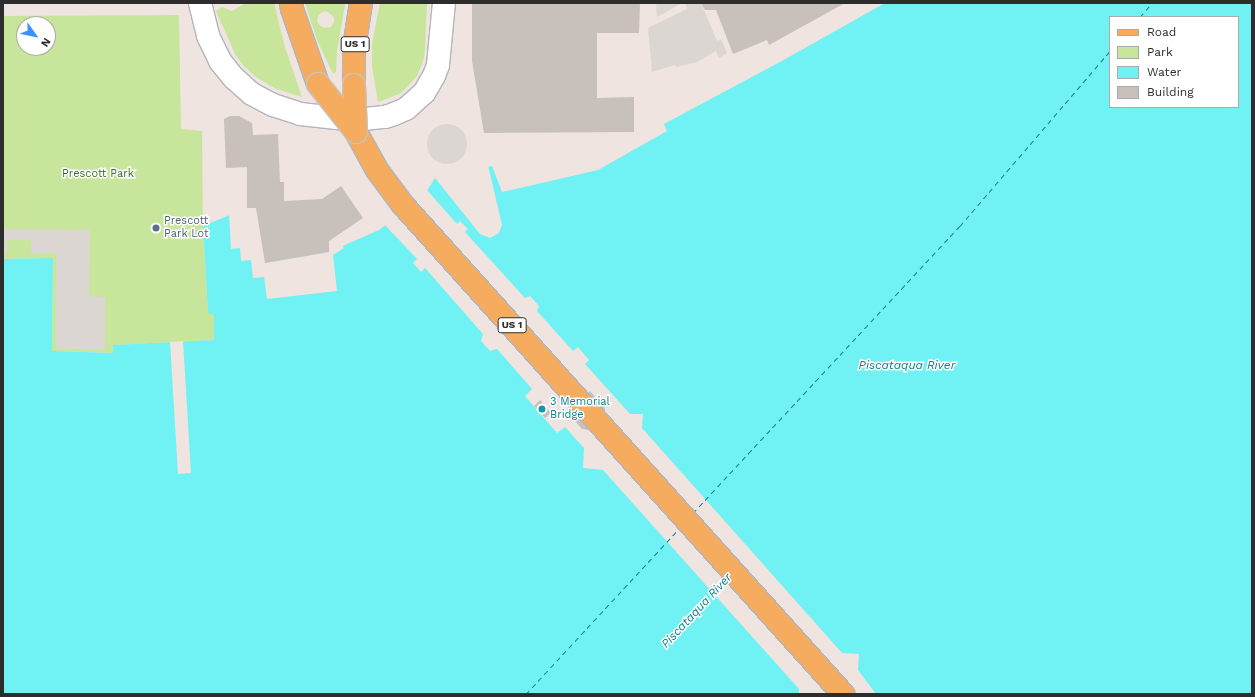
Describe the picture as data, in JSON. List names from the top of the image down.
{
  "streets": {
    "main road": ["US 1"]
  },
  "water": ["Piscataqua River"],
  "parks": ["Prescott Park"],
  "places": ["Prescott Park Lot", "3 Memorial Bridge"],
  "legend": [
    "Road",
    "Park",
    "Water",
    "Building"
  ],
  "north": "bottom right"
}
